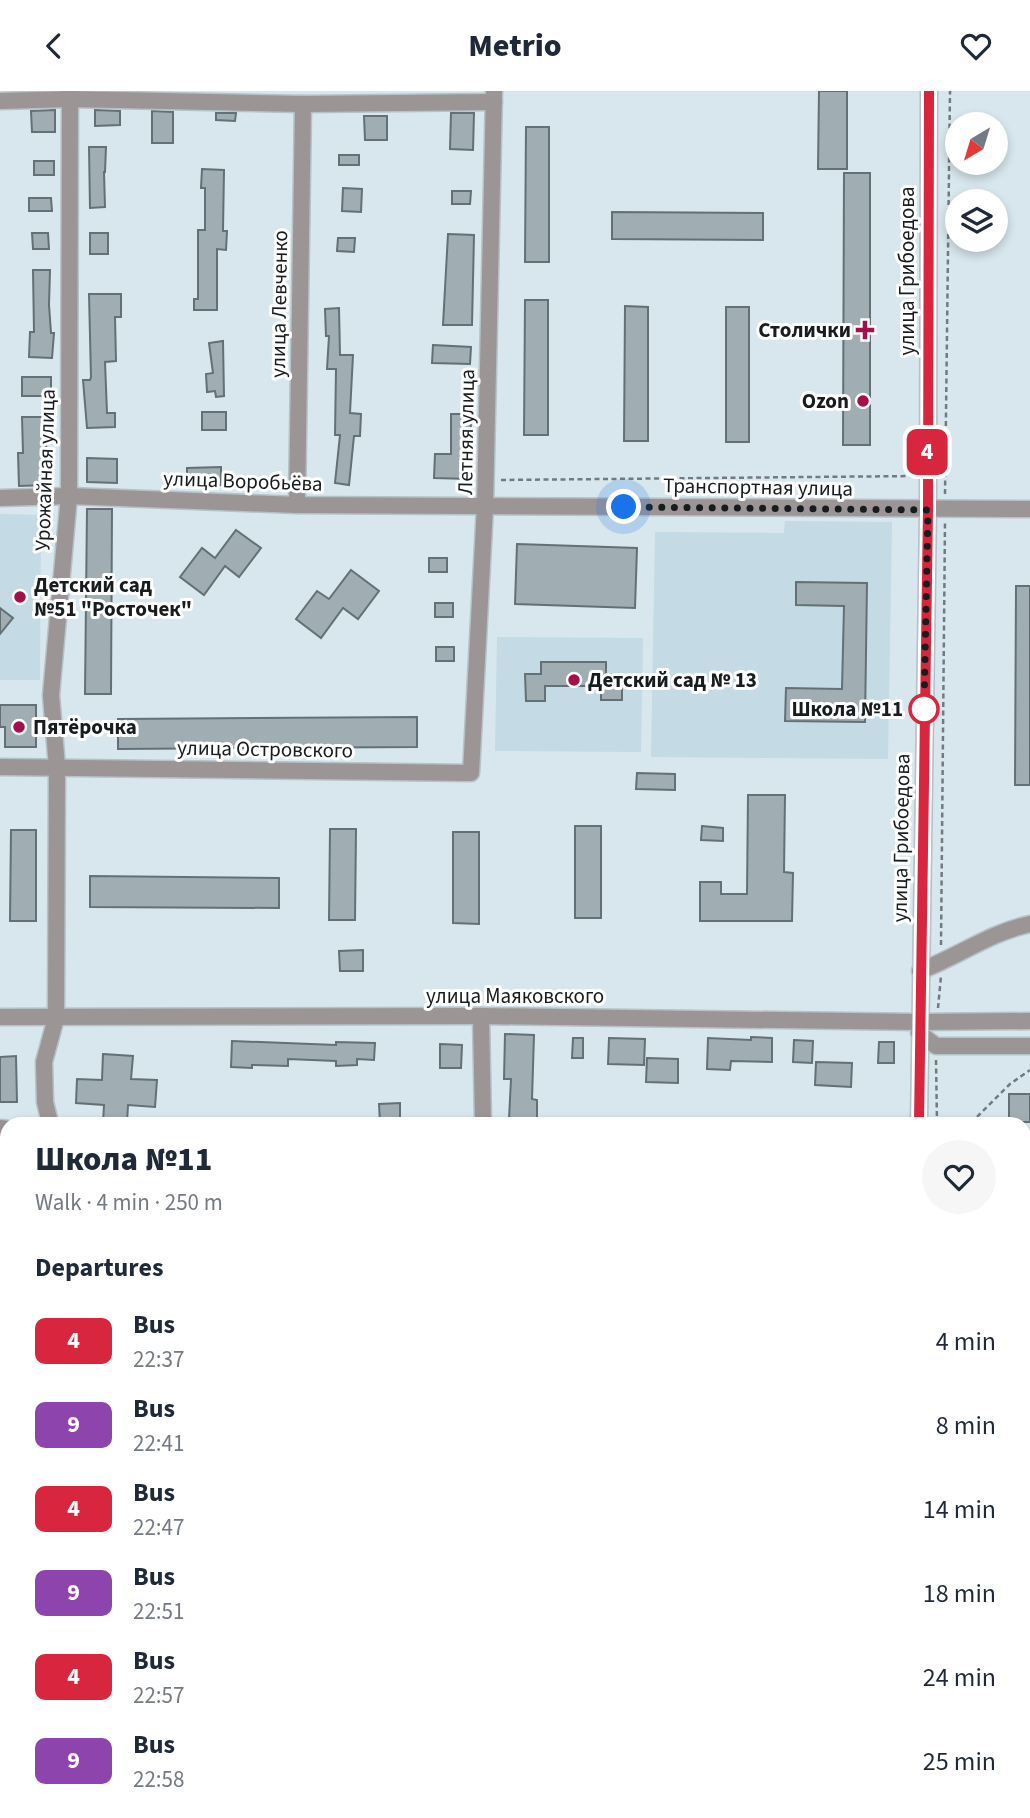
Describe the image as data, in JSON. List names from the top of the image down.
{
  "streets": {
    "street": [
      "улица Грибоедова",
      "улица Левченко",
      "Летняя улица",
      "Урожайная улица",
      "улица Воробьёва",
      "Транспортная улица",
      "улица Островского",
      "улица Маяковского"
    ]
  },
  "crossings": [
    ["улица Грибоедова", "Транспортная улица"],
    ["улица Грибоедова", "улица Маяковского"],
    ["улица Левченко", "улица Воробьёва"],
    ["Летняя улица", "улица Воробьёва"],
    ["Летняя улица", "Транспортная улица"],
    ["Летняя улица", "улица Островского"],
    ["Урожайная улица", "улица Воробьёва"],
    ["Урожайная улица", "улица Островского"],
    ["Урожайная улица", "улица Маяковского"],
    ["улица Воробьёва", "Транспортная улица"]
  ],
  "places": {
    "health": ["Столички"],
    "other": [
      "Ozon",
      "Детский сад №51 \"Росточек\"",
      "Детский сад № 13",
      "Школа №11",
      "Пятёрочка"
    ]
  },
  "lines": ["bus line 4"],
  "north": "bottom left",
  "page": {
    "header": "Metrio",
    "on_map": "4",
    "heading": [
      ["Школа №11", "Walk · 4 min · 250 m"],
      "Departures"
    ],
    "list": [
      {
        "mark": "4",
        "name": "Bus",
        "note": "22:37",
        "value": "4 min"
      },
      {
        "mark": "9",
        "name": "Bus",
        "note": "22:41",
        "value": "8 min"
      },
      {
        "mark": "4",
        "name": "Bus",
        "note": "22:47",
        "value": "14 min"
      },
      {
        "mark": "9",
        "name": "Bus",
        "note": "22:51",
        "value": "18 min"
      },
      {
        "mark": "4",
        "name": "Bus",
        "note": "22:57",
        "value": "24 min"
      },
      {
        "mark": "9",
        "name": "Bus",
        "note": "22:58",
        "value": "25 min"
      }
    ]
  }
}
